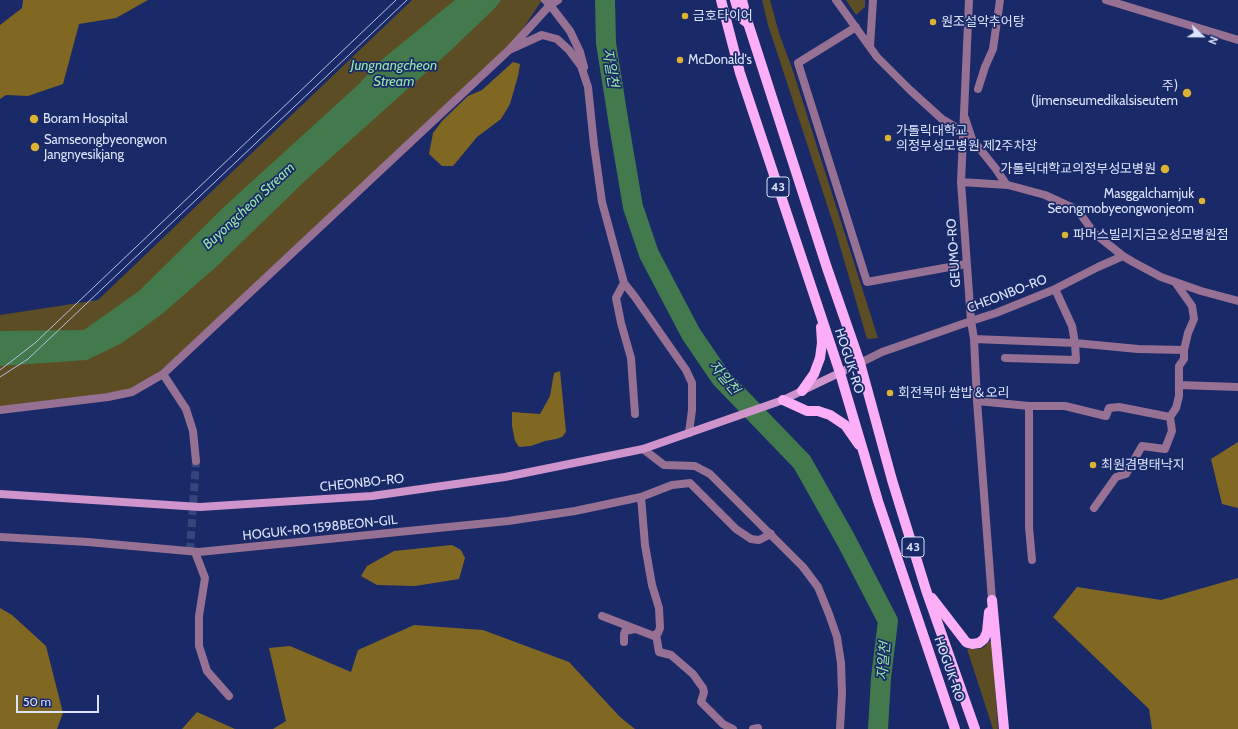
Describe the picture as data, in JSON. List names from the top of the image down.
{
  "streets": {
    "main road": ["43", "CHEONBO-RO", "HOGUK-RO"],
    "street": ["GEUMO-RO", "HOGUK-RO 1598BEON-GIL"]
  },
  "crossings": [
    ["GEUMO-RO", "CHEONBO-RO"],
    ["CHEONBO-RO", "HOGUK-RO"]
  ],
  "water": ["Jungnangcheon Stream", "자일천", "Buyongcheon Stream"],
  "places": [
    "금호타이어",
    "원조설악추어탕",
    "McDonald's",
    "주) (Jimenseumedikalsiseutem",
    "Boram Hospital",
    "가톨릭대학교 의정부성모병원 제2주차장",
    "Samseongbyeongwon Jangnyesikjang",
    "가톨릭대학교의정부성모병원",
    "Masggalchamjuk Seongmobyeongwonjeom",
    "파머스빌리지금오성모병원점",
    "회전목마 쌈밥＆오리",
    "최원겸명태낙지"
  ],
  "scale_bar": "50 m",
  "north": "right"
}
